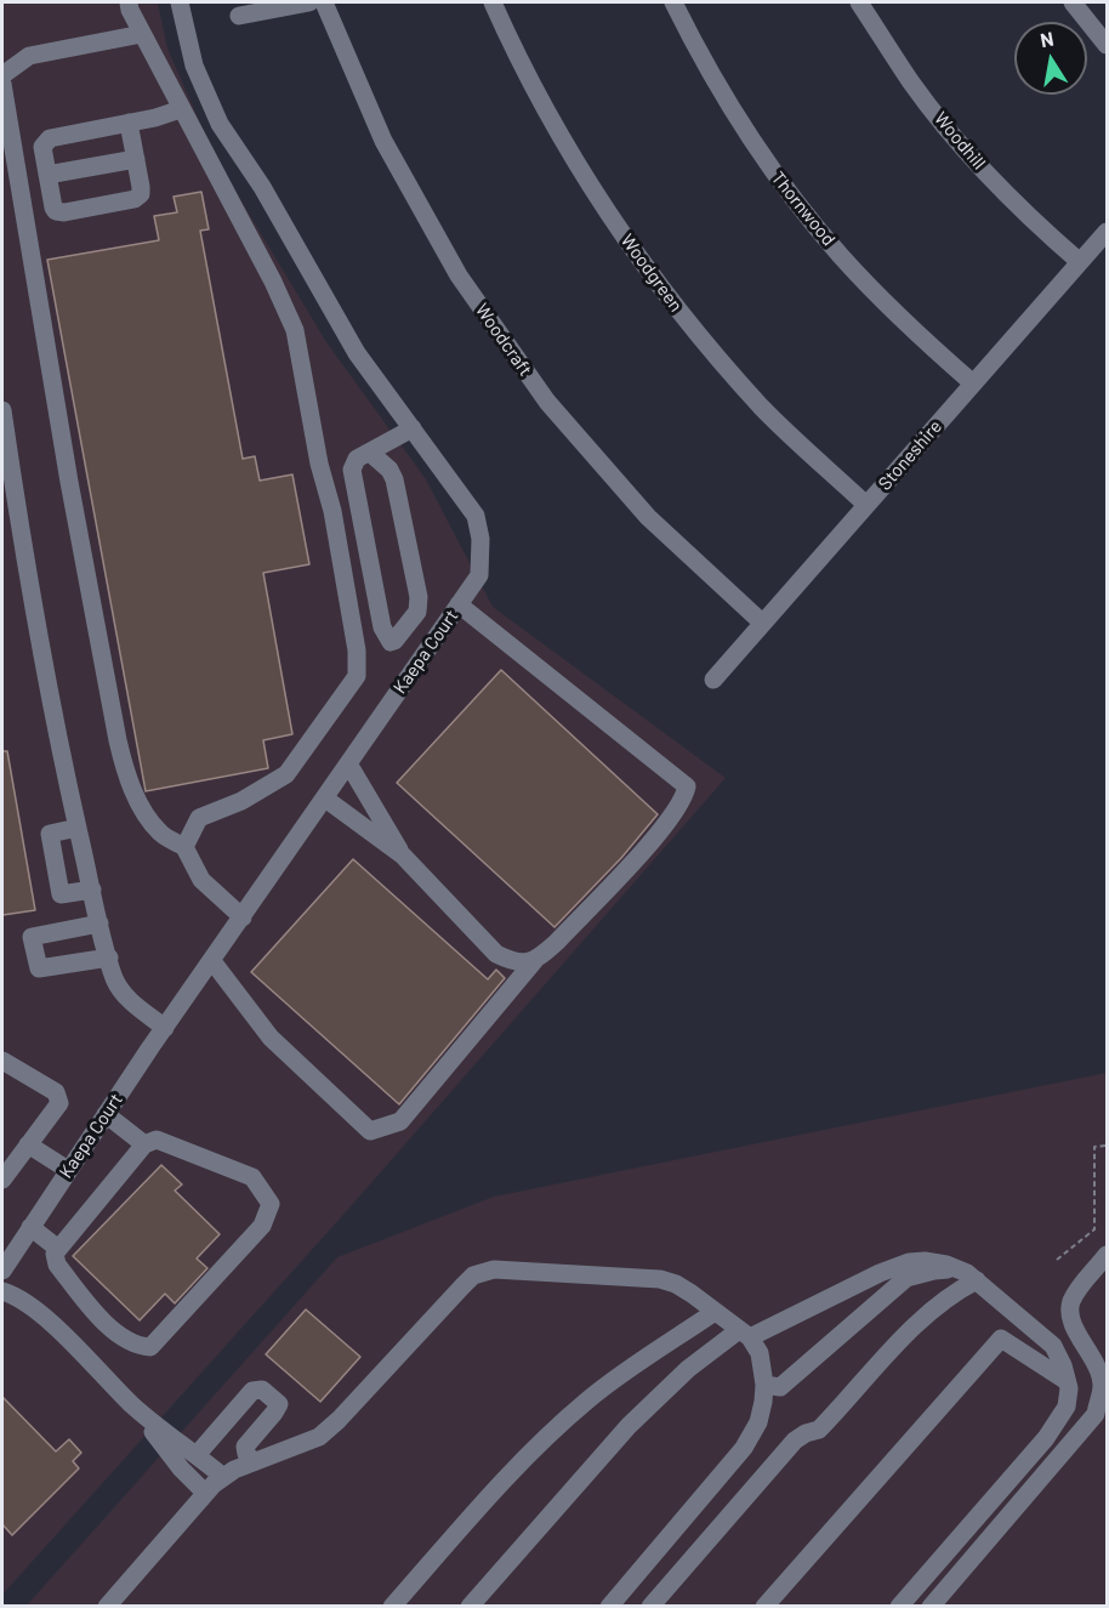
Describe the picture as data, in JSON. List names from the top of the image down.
{
  "streets": {
    "street": [
      "Woodhill",
      "Thornwood",
      "Woodgreen",
      "Woodcraft",
      "Stoneshire",
      "Kaepa Court"
    ]
  },
  "crossings": [
    ["Woodhill", "Stoneshire"],
    ["Thornwood", "Stoneshire"],
    ["Woodgreen", "Stoneshire"],
    ["Woodcraft", "Stoneshire"]
  ],
  "north": "top"
}
